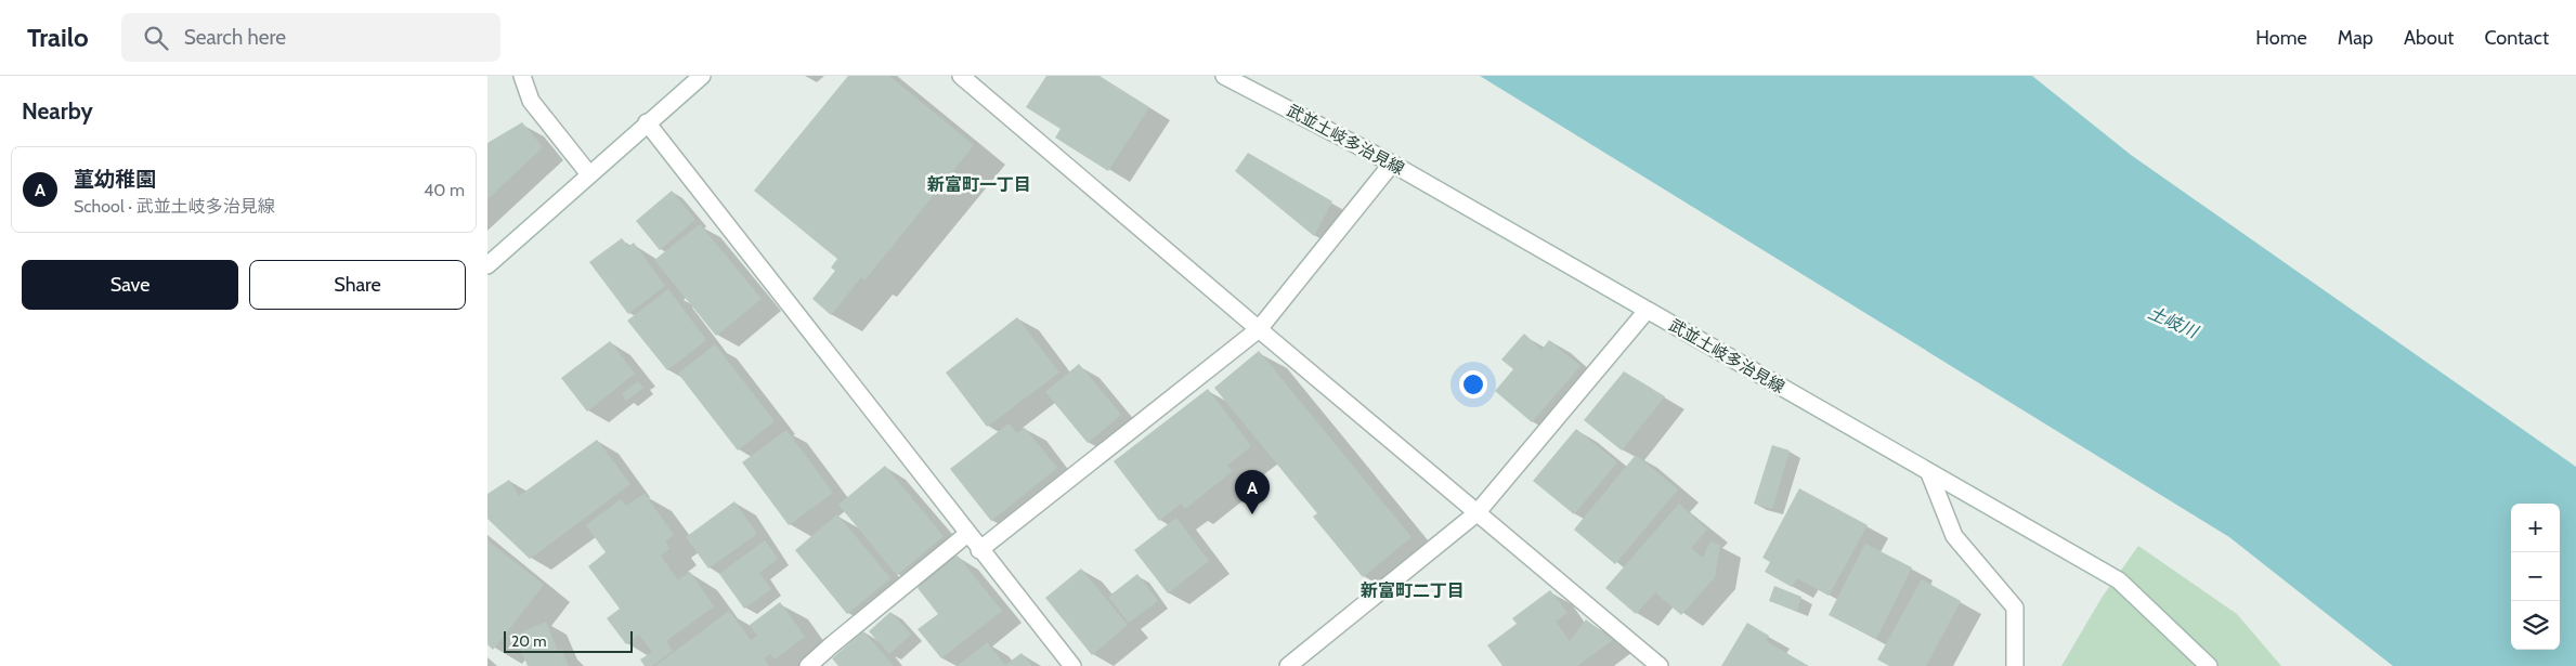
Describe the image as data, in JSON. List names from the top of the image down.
{
  "streets": {
    "street": ["武並土岐多治見線"]
  },
  "districts": ["新富町一丁目", "新富町二丁目"],
  "water": ["土岐川"],
  "scale_bar": "20 m",
  "page": {
    "header": "Trailo",
    "search": "Search here",
    "nav": [
      "Home",
      "Map",
      "About",
      "Contact"
    ],
    "heading": "Nearby",
    "list": [
      {
        "mark": "A",
        "name": "菫幼稚園",
        "note": "School · 武並土岐多治見線",
        "value": "40 m"
      }
    ],
    "buttons": ["Save", "Share"],
    "pins": "A",
    "map_buttons": ["+", "−"],
    "scale": "20 m"
  }
}
